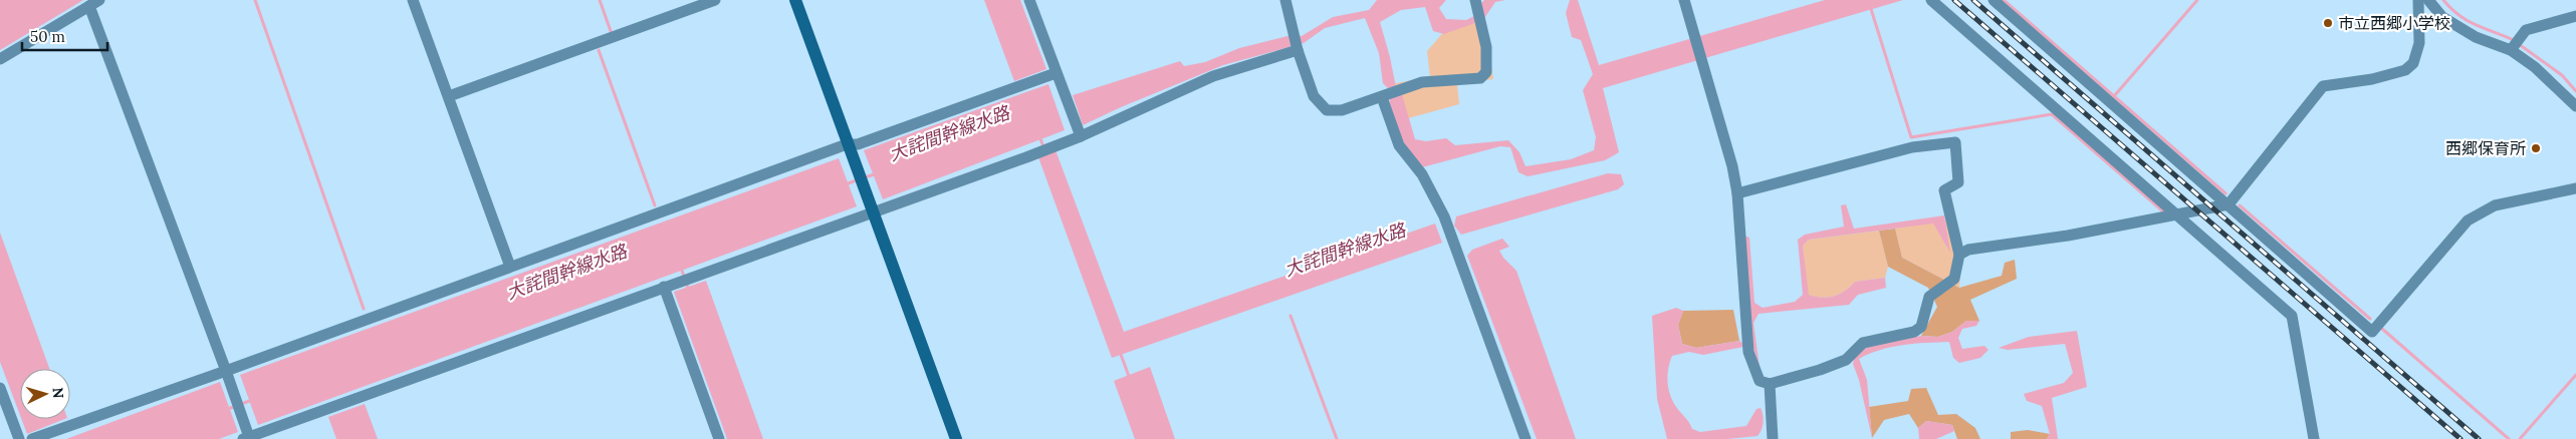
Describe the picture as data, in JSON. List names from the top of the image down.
{
  "water": ["大詫間幹線水路"],
  "places": ["市立西郷小学校", "西郷保育所"],
  "scale_bar": "50 m",
  "north": "right"
}
